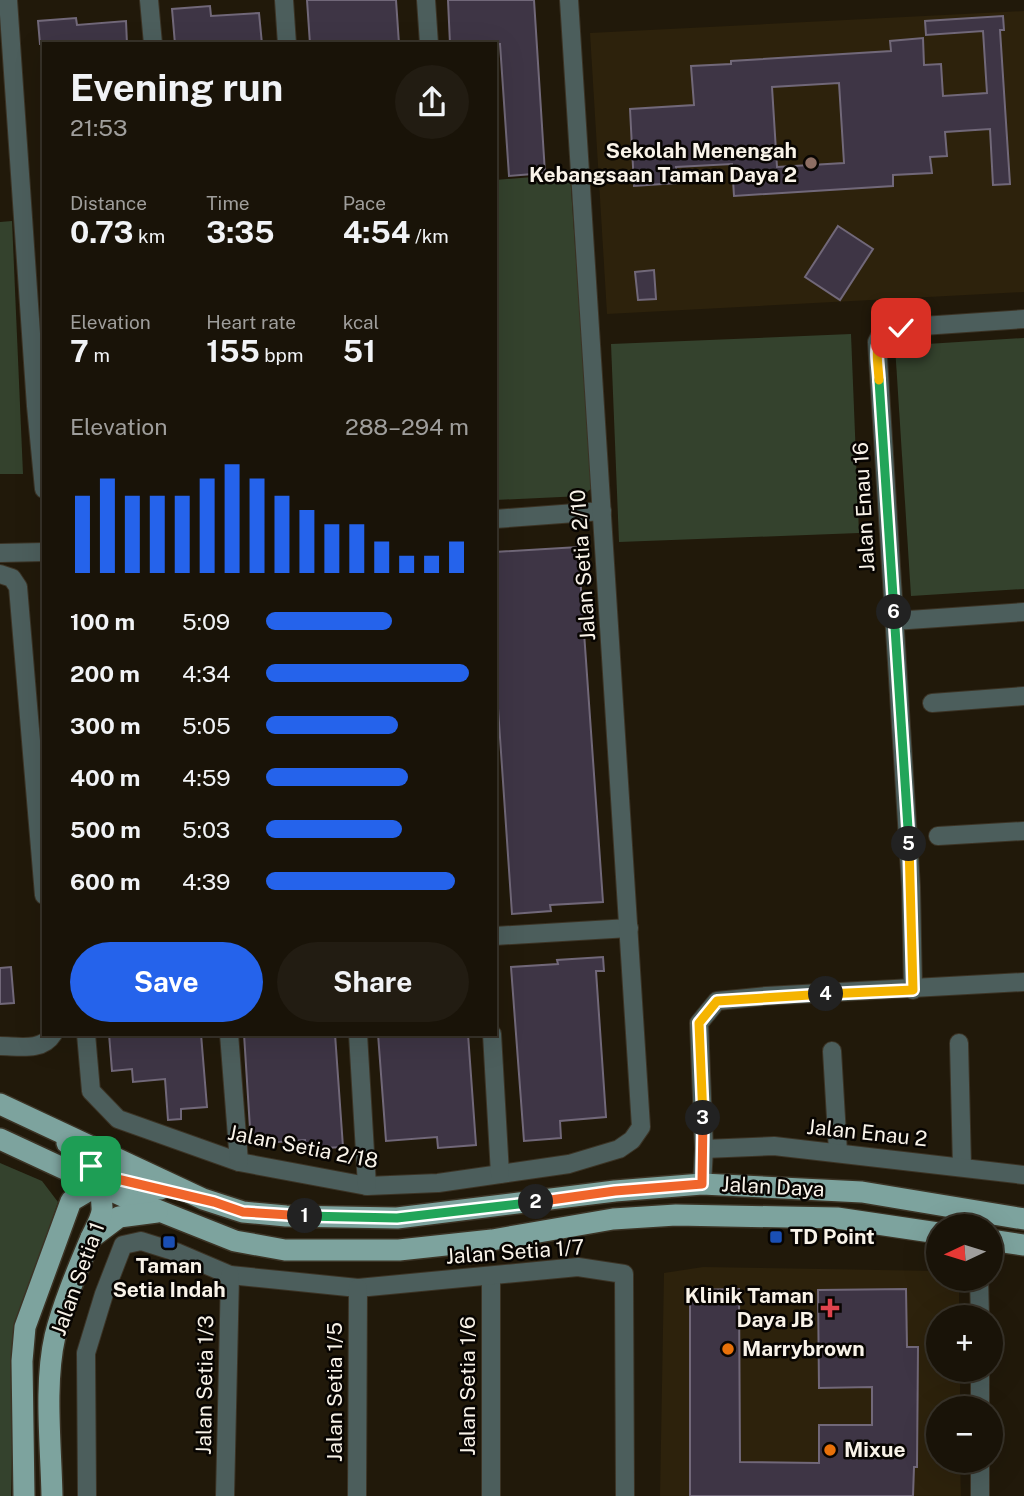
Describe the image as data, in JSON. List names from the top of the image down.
{
  "streets": {
    "main road": ["Jalan Daya", "Jalan Setia 1"],
    "street": [
      "Jalan Enau 16",
      "Jalan Setia 2/10",
      "Jalan Enau 2",
      "Jalan Setia 2/18",
      "Jalan Setia 1/7",
      "Jalan Setia 1/3",
      "Jalan Setia 1/6",
      "Jalan Setia 1/5"
    ]
  },
  "crossings": [
    ["Jalan Setia 2/10", "Jalan Setia 2/18"],
    ["Jalan Daya", "Jalan Setia 1"],
    ["Jalan Setia 1/7", "Jalan Setia 1/3"],
    ["Jalan Setia 1/7", "Jalan Setia 1/6"],
    ["Jalan Setia 1/7", "Jalan Setia 1/5"]
  ],
  "places": {
    "other": ["Sekolah Menengah Kebangsaan Taman Daya 2", "Marrybrown", "Mixue"],
    "transit": ["TD Point", "Taman Setia Indah"],
    "health": ["Klinik Taman Daya JB"]
  },
  "north": "left",
  "page": {
    "heading": ["Evening run", "21:53"],
    "stats": [
      ["Distance", "0.73 km"],
      ["Time", "3:35"],
      ["Pace", "4:54 /km"],
      ["Elevation", "7 m"],
      ["Heart rate", "155 bpm"],
      ["kcal", "51"]
    ],
    "chart": ["Elevation", "288–294 m"],
    "pins": [
      "6",
      "5",
      "4",
      "3",
      "2",
      "1"
    ],
    "list": [
      {
        "name": "100 m",
        "note": "5:09"
      },
      {
        "name": "200 m",
        "note": "4:34"
      },
      {
        "name": "300 m",
        "note": "5:05"
      },
      {
        "name": "400 m",
        "note": "4:59"
      },
      {
        "name": "500 m",
        "note": "5:03"
      },
      {
        "name": "600 m",
        "note": "4:39"
      }
    ],
    "buttons": ["Save", "Share"],
    "map_buttons": ["+", "−"]
  }
}
